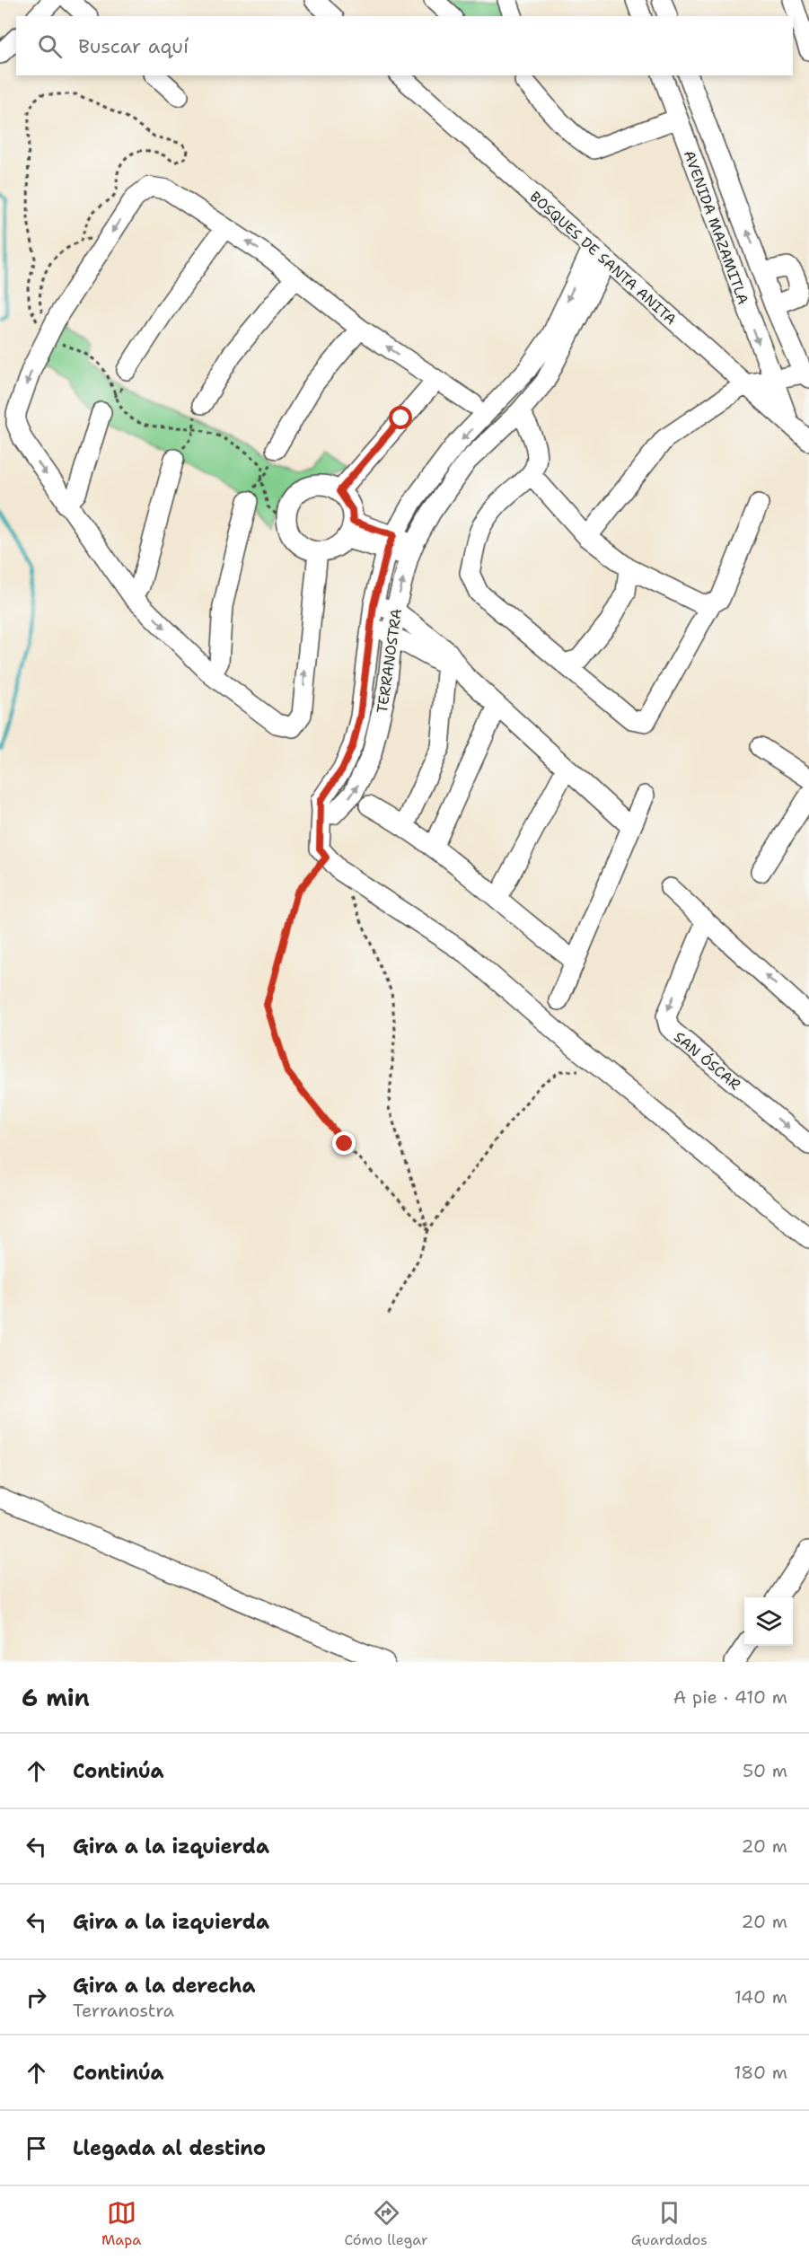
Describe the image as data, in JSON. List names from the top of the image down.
{
  "streets": {
    "street": [
      "AVENIDA MAZAMITLA",
      "BOSQUES DE SANTA ANITA",
      "TERRANOSTRA",
      "SAN ÓSCAR"
    ]
  },
  "crossings": [
    ["AVENIDA MAZAMITLA", "BOSQUES DE SANTA ANITA"],
    ["BOSQUES DE SANTA ANITA", "TERRANOSTRA"]
  ],
  "page": {
    "search": "Buscar aquí",
    "heading": ["6 min", "A pie · 410 m"],
    "list": [
      ["Continúa", "50 m"],
      ["Gira a la izquierda", "20 m"],
      ["Gira a la izquierda", "20 m"],
      ["Gira a la derecha", "Terranostra", "140 m"],
      ["Continúa", "180 m"],
      "Llegada al destino"
    ],
    "nav": ["Mapa", "Cómo llegar", "Guardados"]
  }
}
